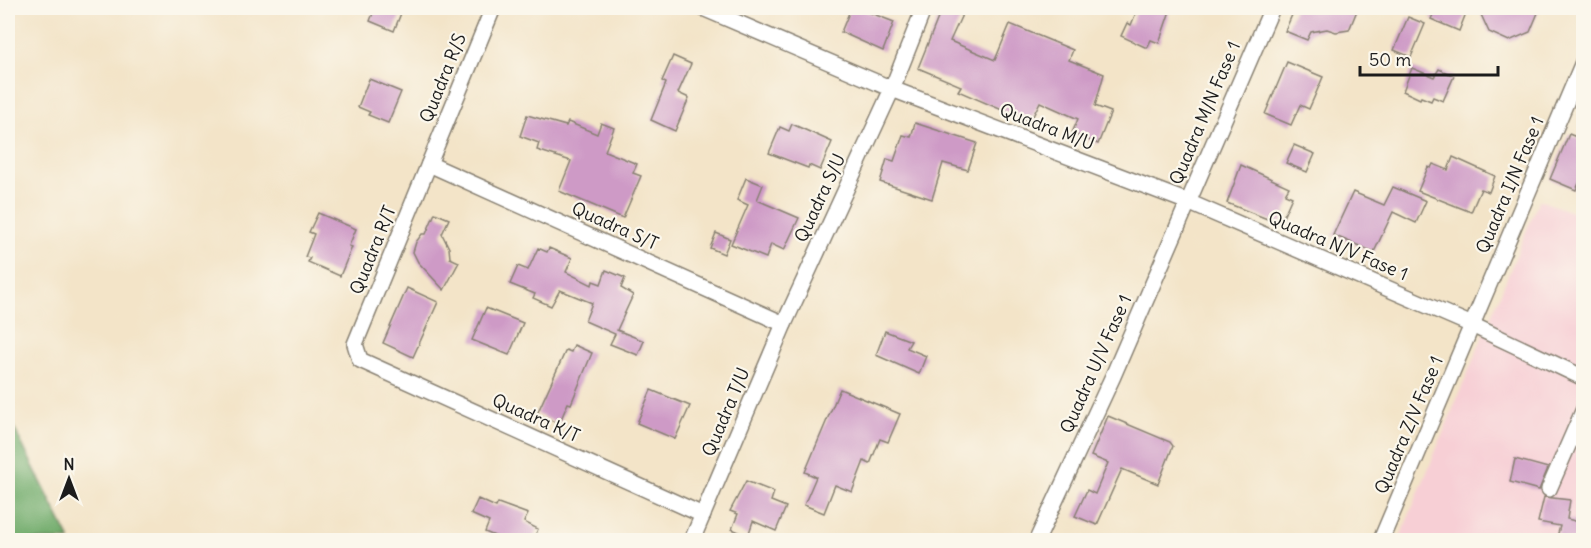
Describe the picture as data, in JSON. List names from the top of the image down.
{
  "streets": {
    "street": [
      "Quadra R/S",
      "Quadra M/N Fase 1",
      "Quadra M/U",
      "Quadra I/N Fase 1",
      "Quadra S/U",
      "Quadra S/T",
      "Quadra N/V Fase 1",
      "Quadra R/T",
      "Quadra U/V Fase 1",
      "Quadra T/U",
      "Quadra K/T",
      "Quadra Z/V Fase 1"
    ]
  },
  "crossings": [
    ["Quadra R/S", "Quadra S/T"],
    ["Quadra R/S", "Quadra R/T"],
    ["Quadra M/N Fase 1", "Quadra M/U"],
    ["Quadra M/N Fase 1", "Quadra N/V Fase 1"],
    ["Quadra M/N Fase 1", "Quadra U/V Fase 1"],
    ["Quadra M/U", "Quadra S/U"],
    ["Quadra M/U", "Quadra N/V Fase 1"],
    ["Quadra M/U", "Quadra U/V Fase 1"],
    ["Quadra I/N Fase 1", "Quadra N/V Fase 1"],
    ["Quadra I/N Fase 1", "Quadra Z/V Fase 1"],
    ["Quadra S/U", "Quadra S/T"],
    ["Quadra S/U", "Quadra T/U"],
    ["Quadra S/T", "Quadra R/T"],
    ["Quadra S/T", "Quadra T/U"],
    ["Quadra N/V Fase 1", "Quadra U/V Fase 1"],
    ["Quadra N/V Fase 1", "Quadra Z/V Fase 1"],
    ["Quadra R/T", "Quadra K/T"],
    ["Quadra T/U", "Quadra K/T"]
  ],
  "scale_bar": "50 m",
  "north": "top"
}
